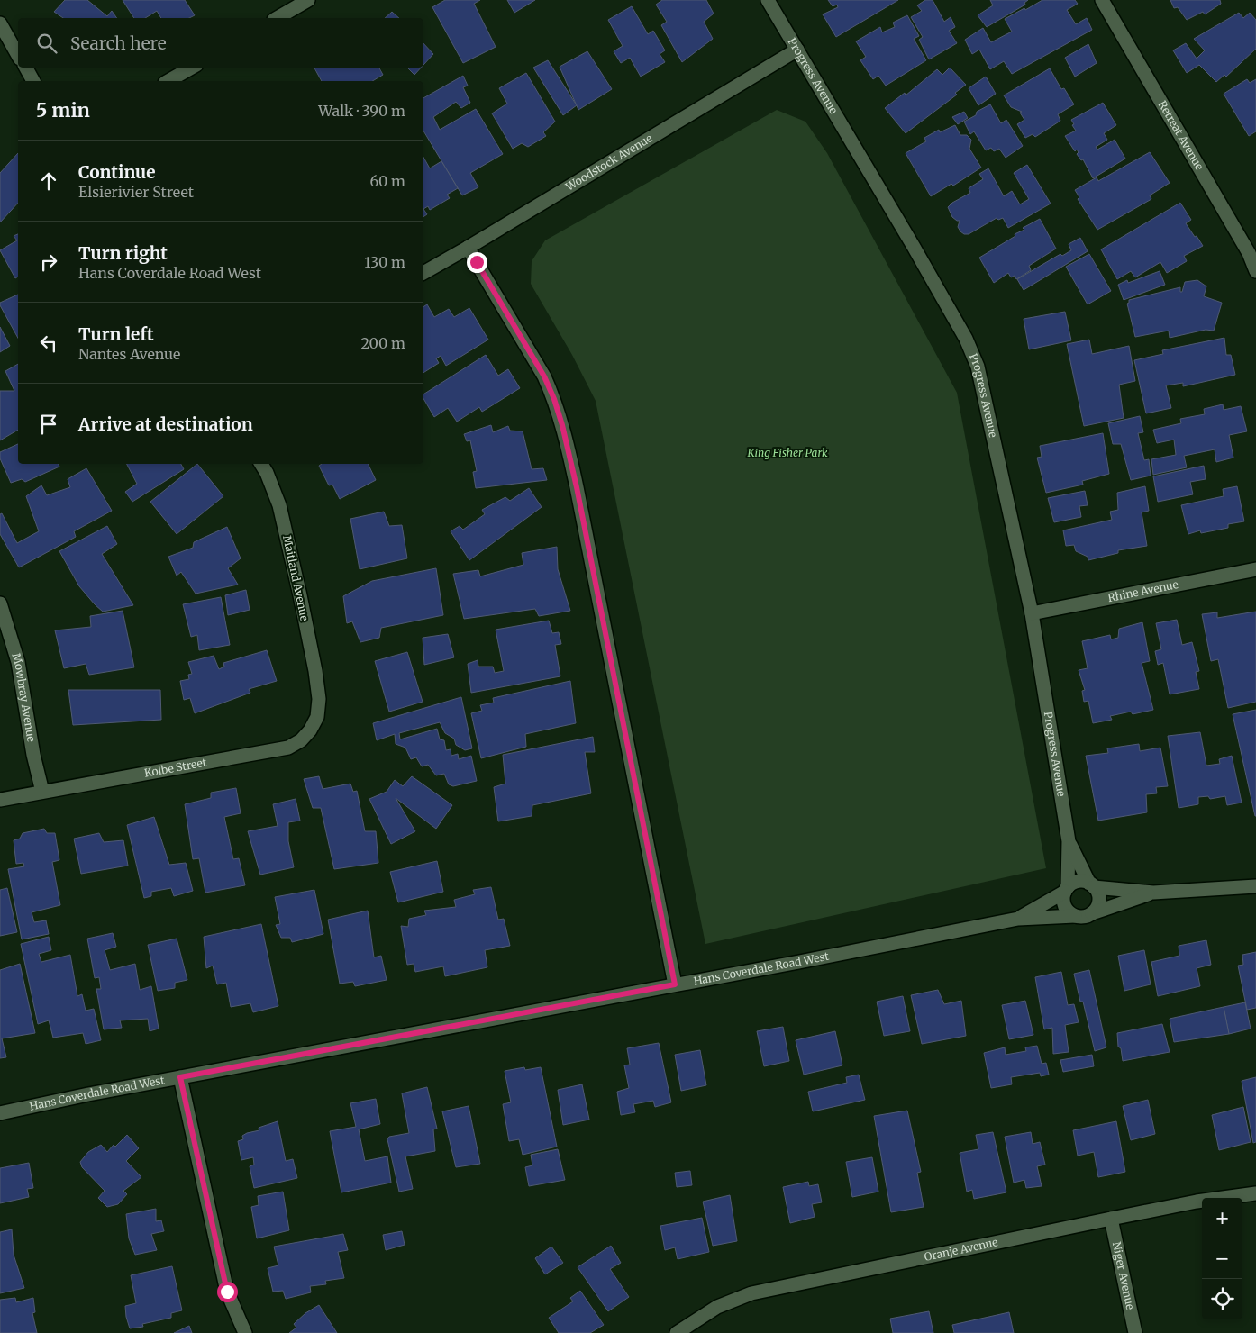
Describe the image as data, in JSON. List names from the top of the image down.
{
  "streets": {
    "street": [
      "Progress Avenue",
      "Retreat Avenue",
      "Woodstock Avenue",
      "Maitland Avenue",
      "Rhine Avenue",
      "Mowbray Avenue",
      "Kolbe Street",
      "Hans Coverdale Road West",
      "Oranje Avenue",
      "Niger Avenue"
    ]
  },
  "crossings": [
    ["Progress Avenue", "Woodstock Avenue"],
    ["Progress Avenue", "Rhine Avenue"],
    ["Progress Avenue", "Hans Coverdale Road West"],
    ["Maitland Avenue", "Kolbe Street"],
    ["Mowbray Avenue", "Kolbe Street"],
    ["Oranje Avenue", "Niger Avenue"]
  ],
  "parks": ["King Fisher Park"],
  "page": {
    "search": "Search here",
    "heading": ["5 min", "Walk · 390 m"],
    "list": [
      ["Continue", "Elsierivier Street", "60 m"],
      ["Turn right", "Hans Coverdale Road West", "130 m"],
      ["Turn left", "Nantes Avenue", "200 m"],
      "Arrive at destination"
    ],
    "map_buttons": ["+", "−"]
  }
}
